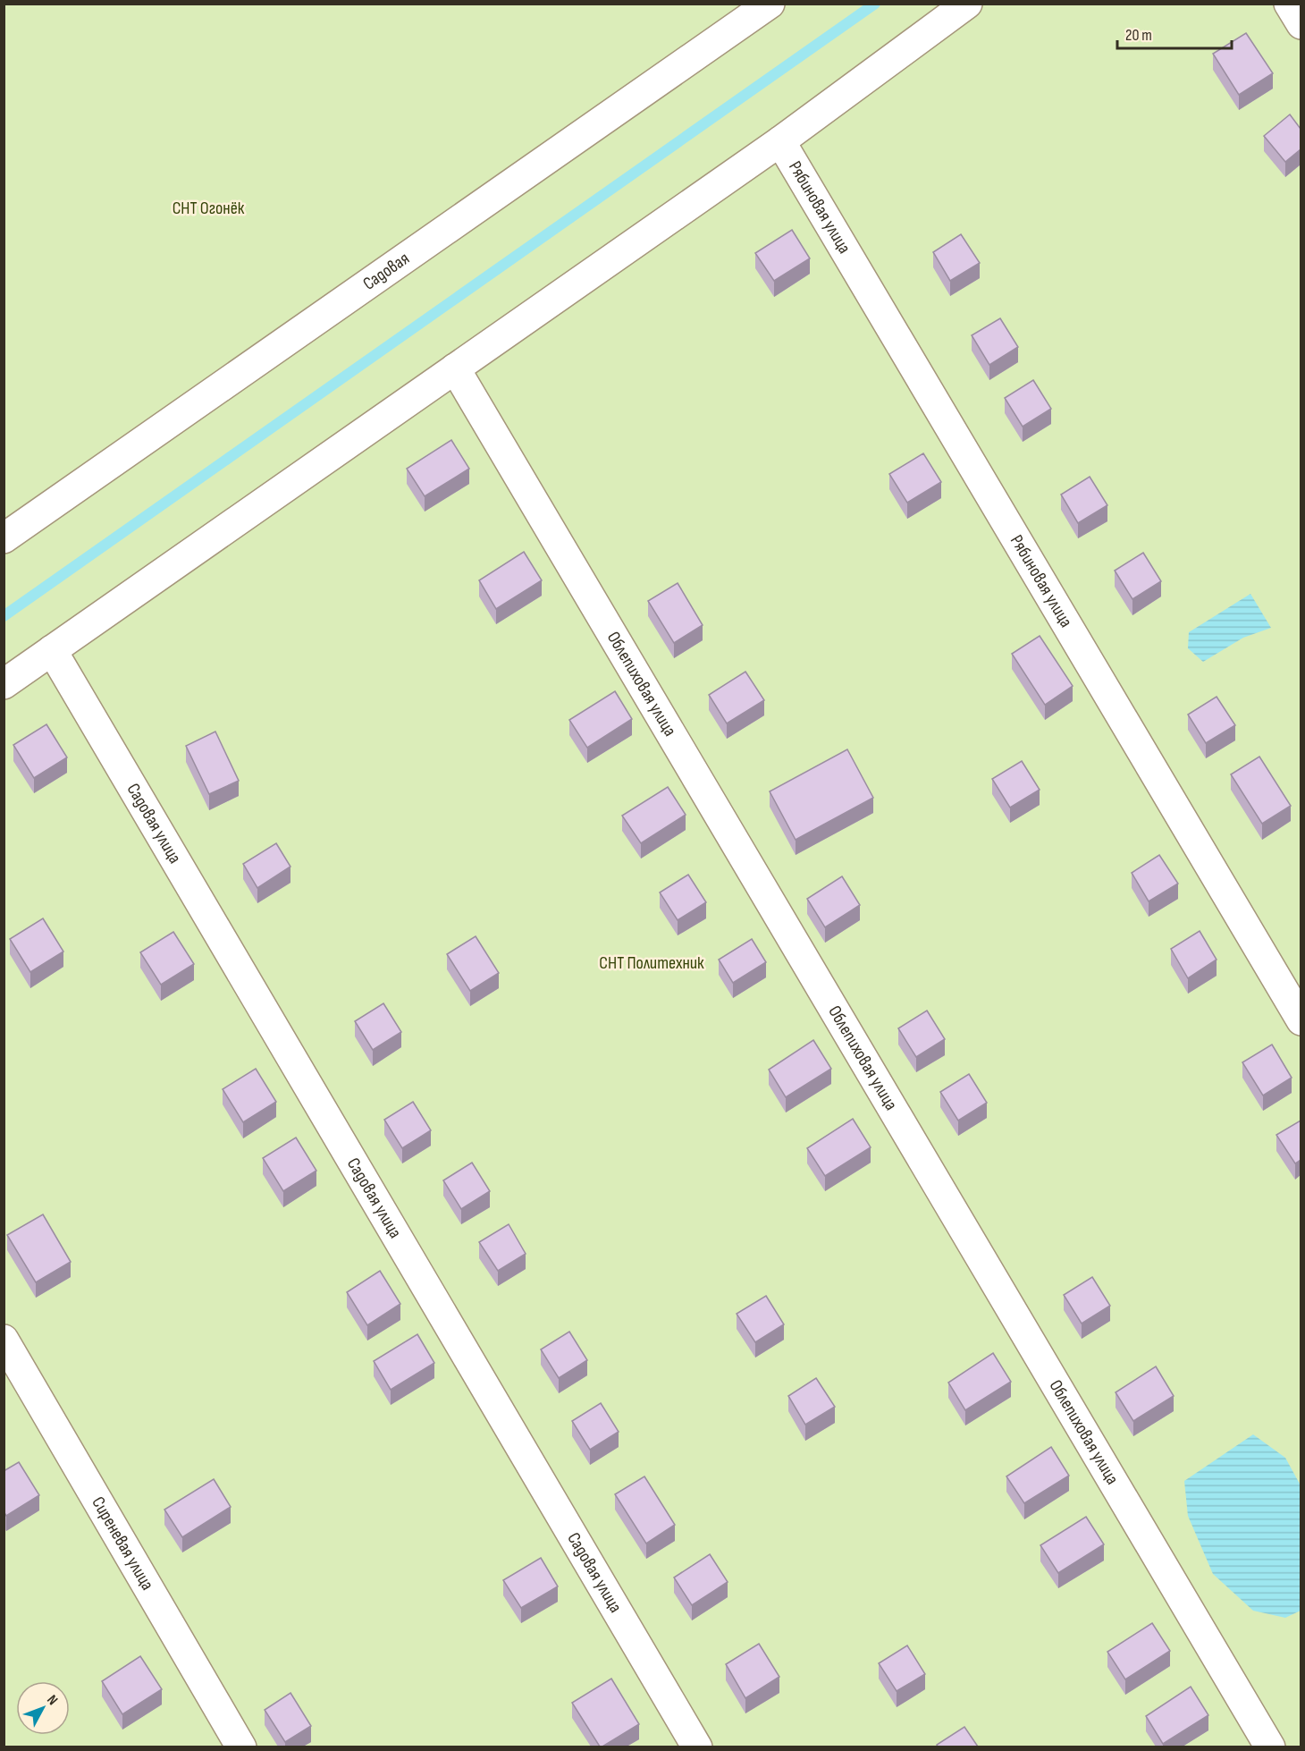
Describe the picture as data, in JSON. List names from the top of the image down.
{
  "streets": {
    "lane": [
      "Рябиновая улица",
      "Садовая",
      "Облепиховая улица",
      "Садовая улица",
      "Сиреневая улица"
    ]
  },
  "parks": ["СНТ Огонёк", "СНТ Политехник"],
  "scale_bar": "20 m",
  "north": "top right"
}
